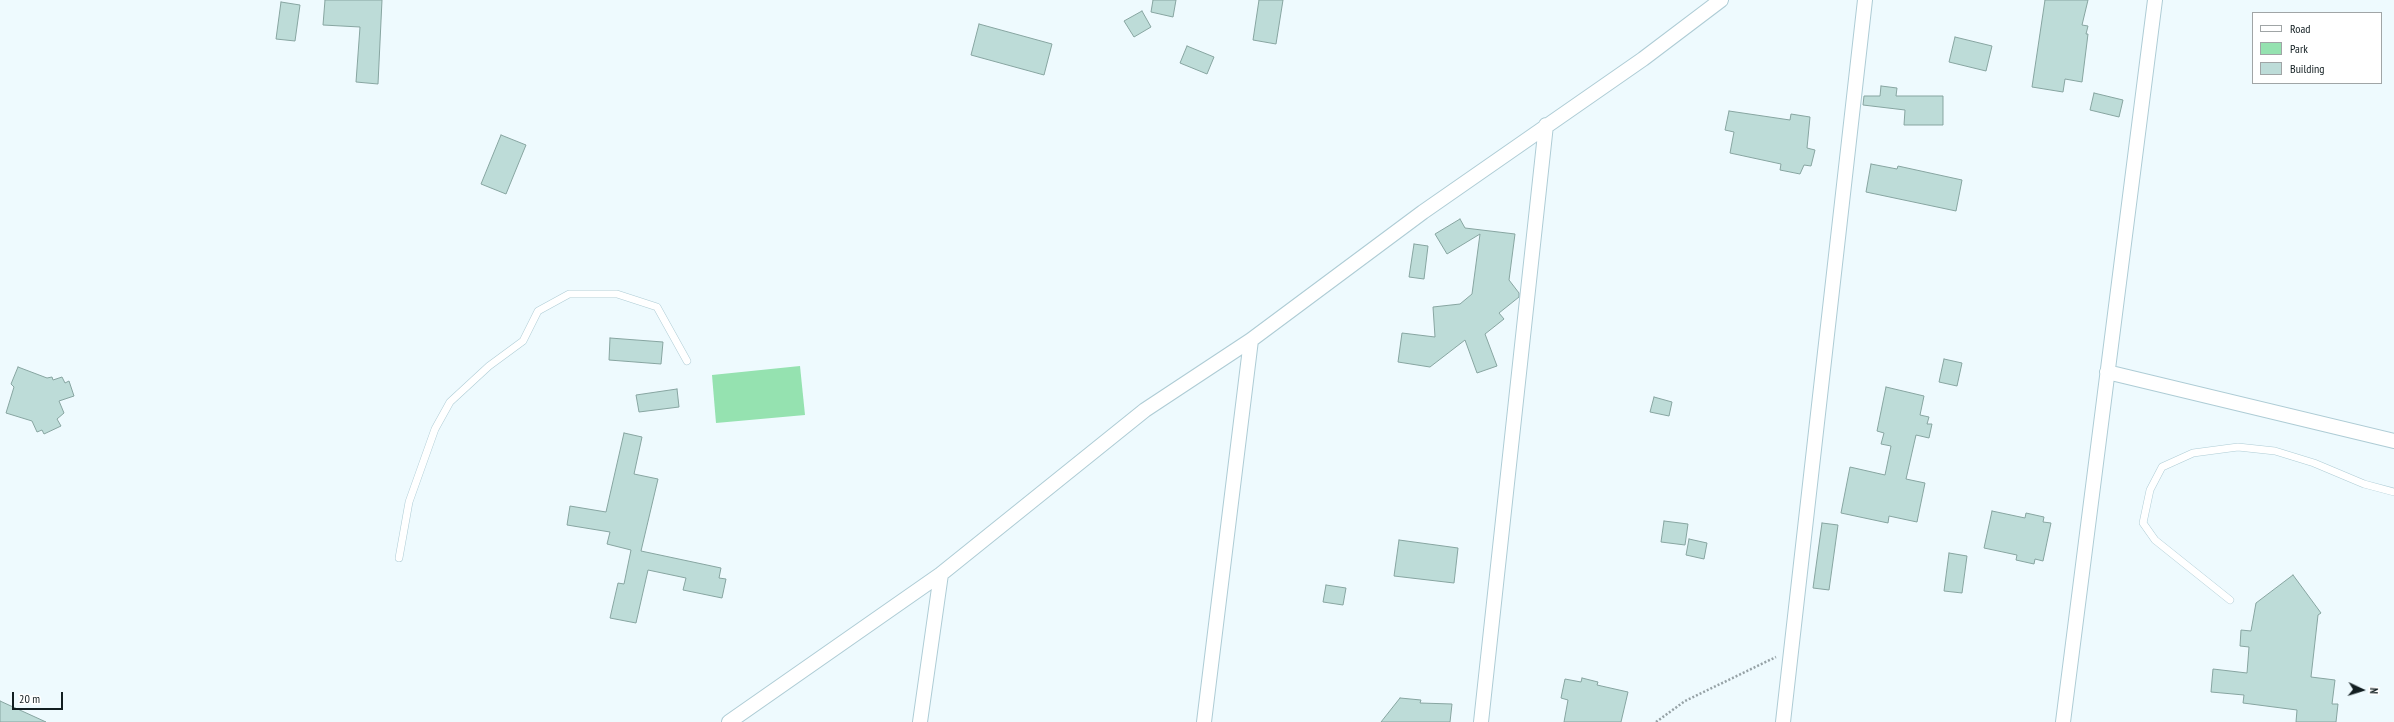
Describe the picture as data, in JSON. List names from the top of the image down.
{
  "legend": ["Road", "Park", "Building"],
  "scale_bar": "20 m",
  "north": "right"
}
